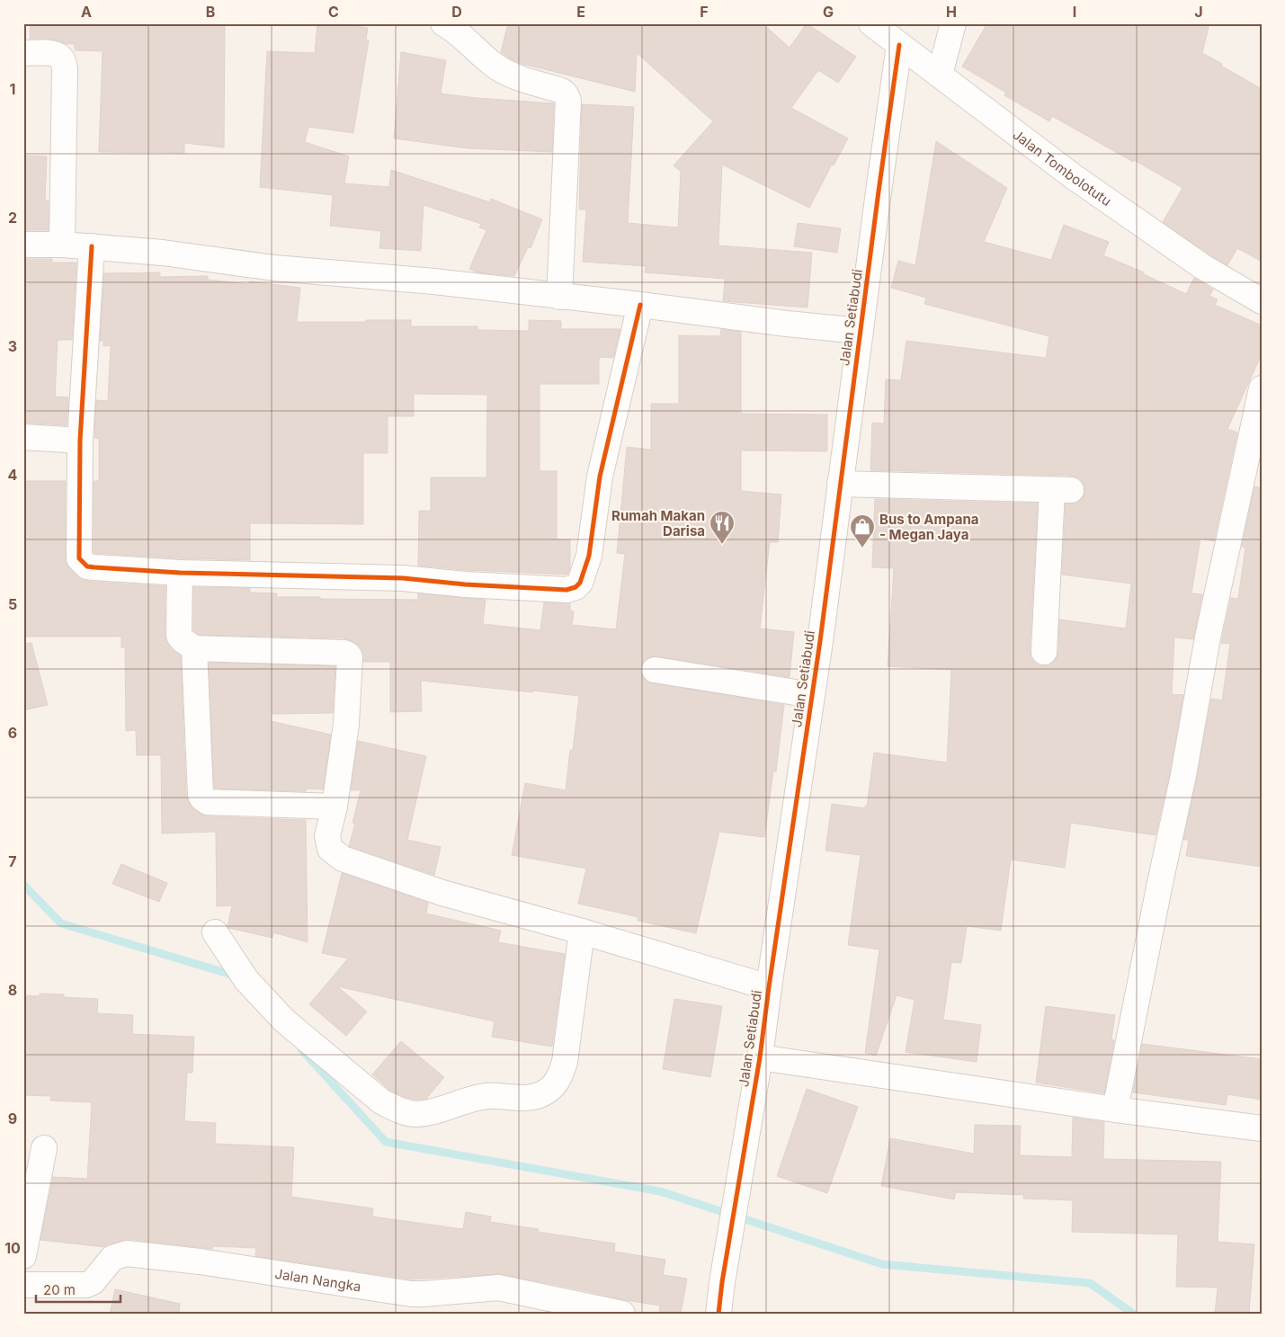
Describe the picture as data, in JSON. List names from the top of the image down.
{
  "streets": {
    "street": ["Jalan Tombolotutu", "Jalan Setiabudi", "Jalan Nangka"]
  },
  "crossings": [
    ["Jalan Tombolotutu", "Jalan Setiabudi"]
  ],
  "places": {
    "restaurant": ["Rumah Makan Darisa"],
    "shop": ["Bus to Ampana - Megan Jaya"]
  },
  "scale_bar": "20 m",
  "grid": {
    "columns": [
      "A",
      "B",
      "C",
      "D",
      "E",
      "F",
      "G",
      "H",
      "I",
      "J"
    ],
    "rows": [
      "1",
      "2",
      "3",
      "4",
      "5",
      "6",
      "7",
      "8",
      "9",
      "10"
    ]
  }
}
